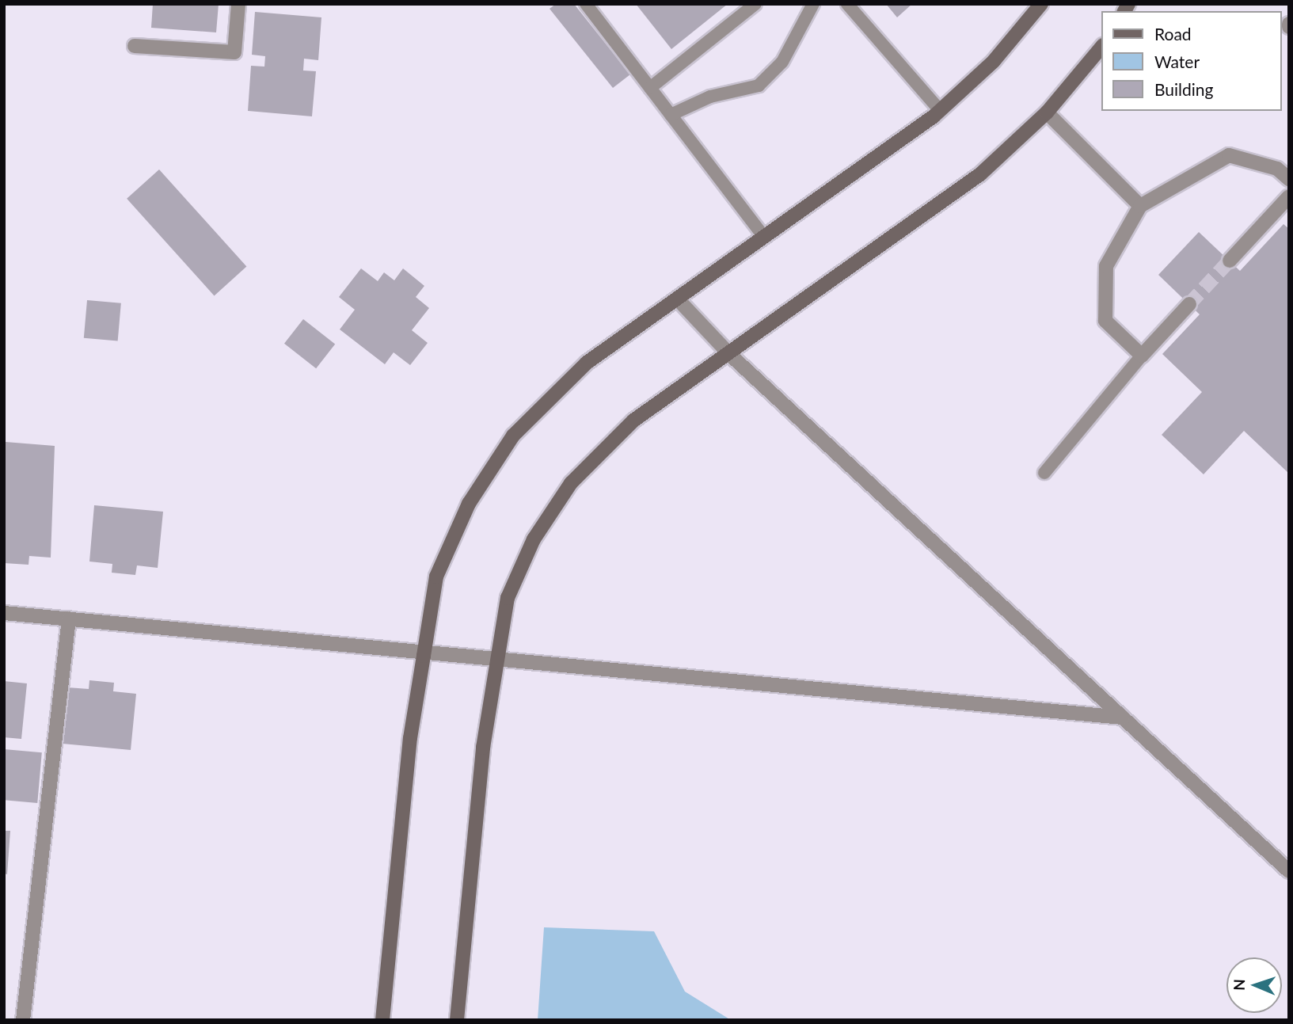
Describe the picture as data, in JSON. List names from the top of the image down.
{
  "legend": ["Road", "Water", "Building"],
  "north": "left"
}
